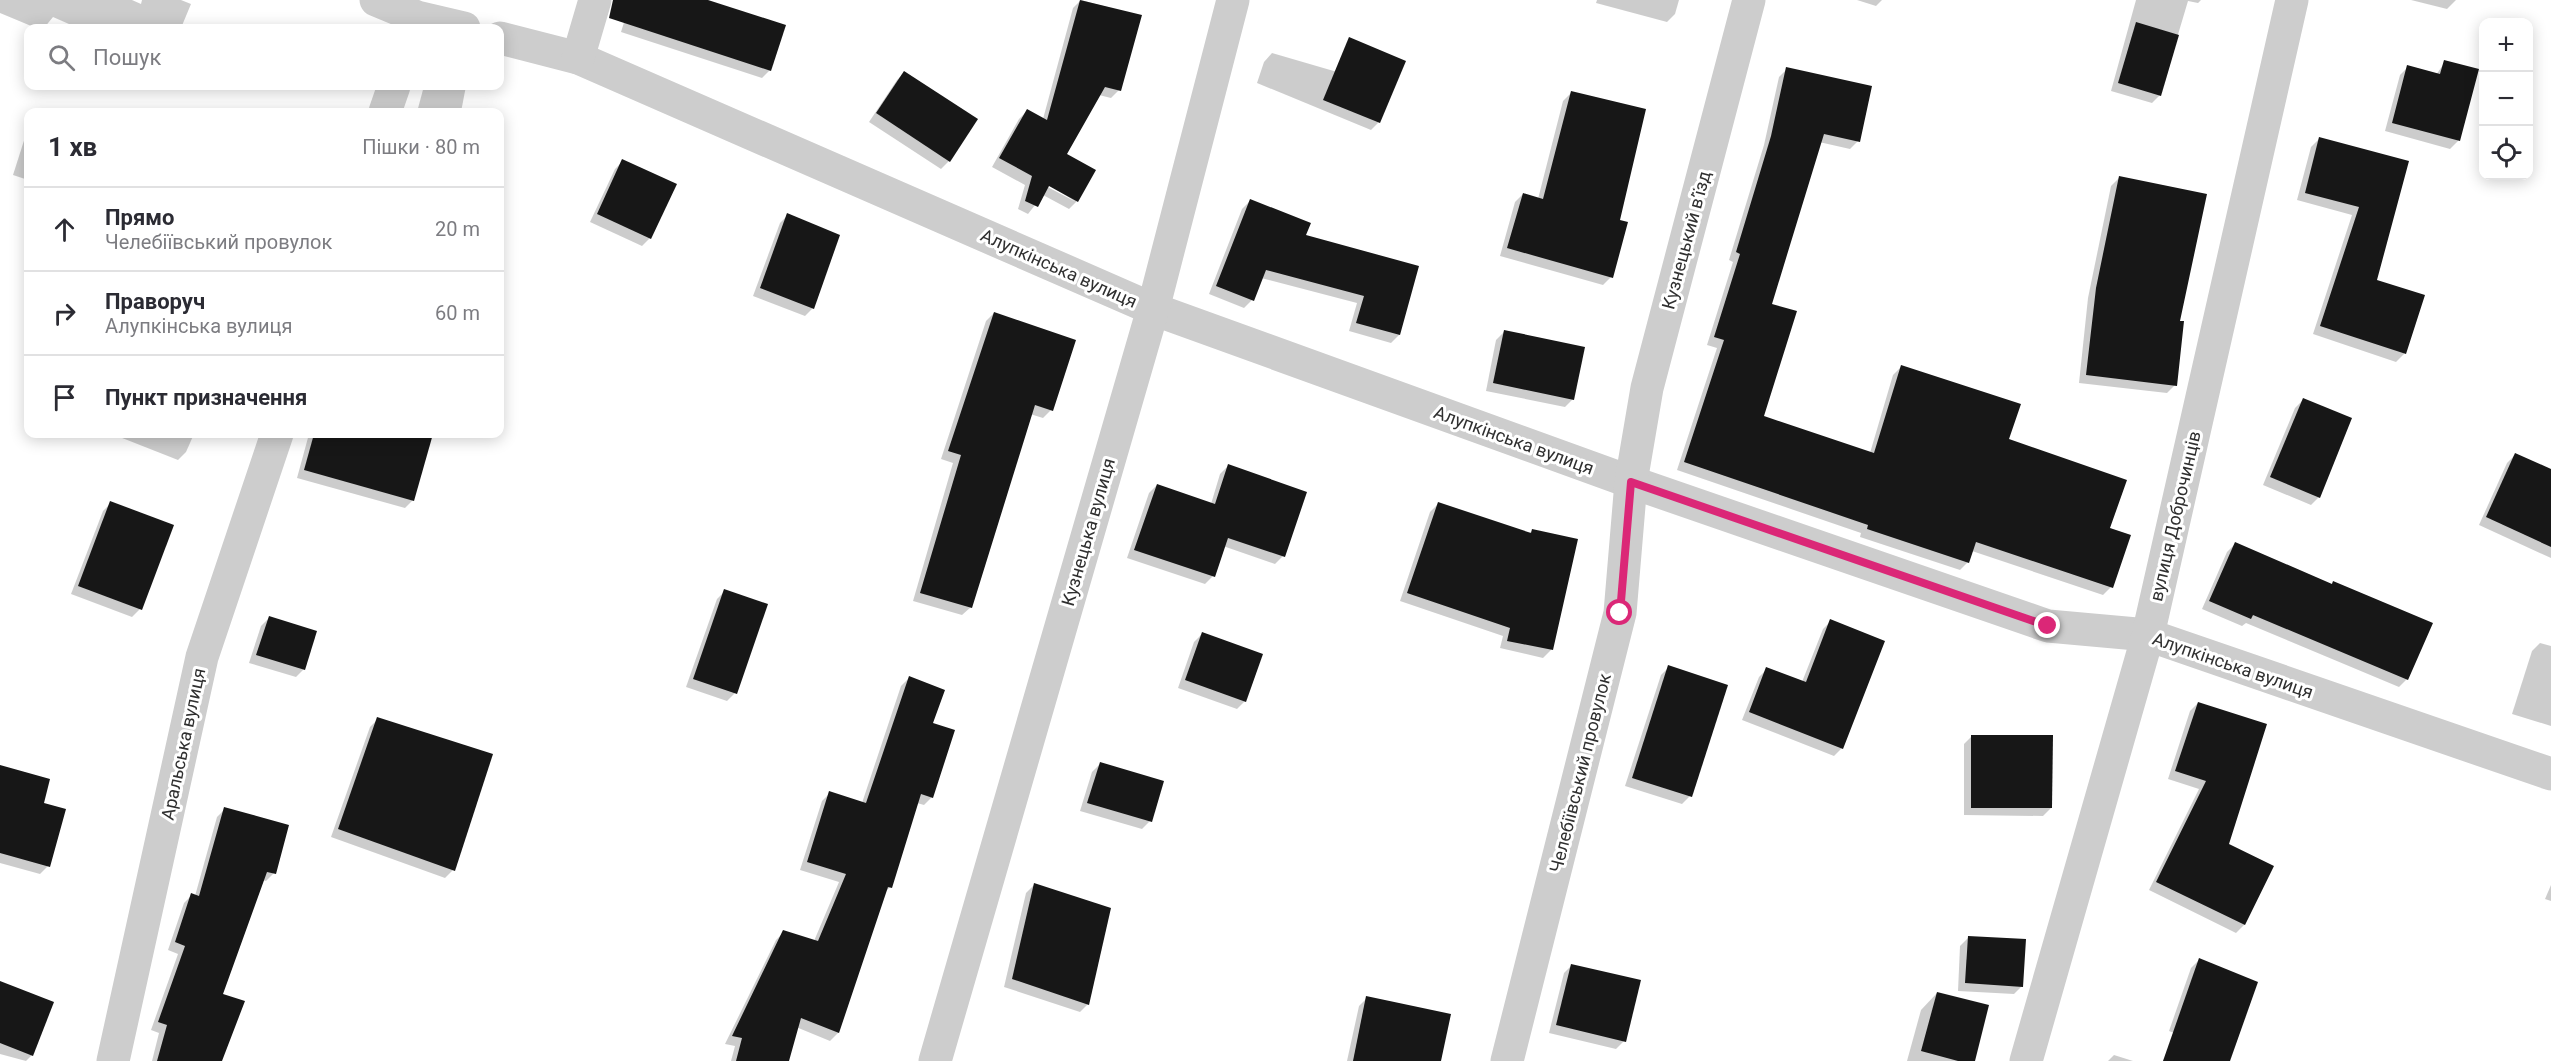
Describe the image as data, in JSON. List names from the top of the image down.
{
  "streets": {
    "street": [
      "Кузнецький в’їзд",
      "Алупкінська вулиця",
      "вулиця Доброчинців",
      "Кузнецька вулиця",
      "Аральська вулиця",
      "Челебіївський провулок"
    ]
  },
  "crossings": [
    ["Кузнецький в’їзд", "Алупкінська вулиця"],
    ["Кузнецький в’їзд", "Челебіївський провулок"],
    ["Алупкінська вулиця", "вулиця Доброчинців"],
    ["Алупкінська вулиця", "Кузнецька вулиця"],
    ["Алупкінська вулиця", "Челебіївський провулок"]
  ],
  "page": {
    "map_buttons": ["+", "−"],
    "search": "Пошук",
    "heading": ["1 хв", "Пішки · 80 m"],
    "list": [
      ["Прямо", "Челебіївський провулок", "20 m"],
      ["Праворуч", "Алупкінська вулиця", "60 m"],
      "Пункт призначення"
    ]
  }
}
